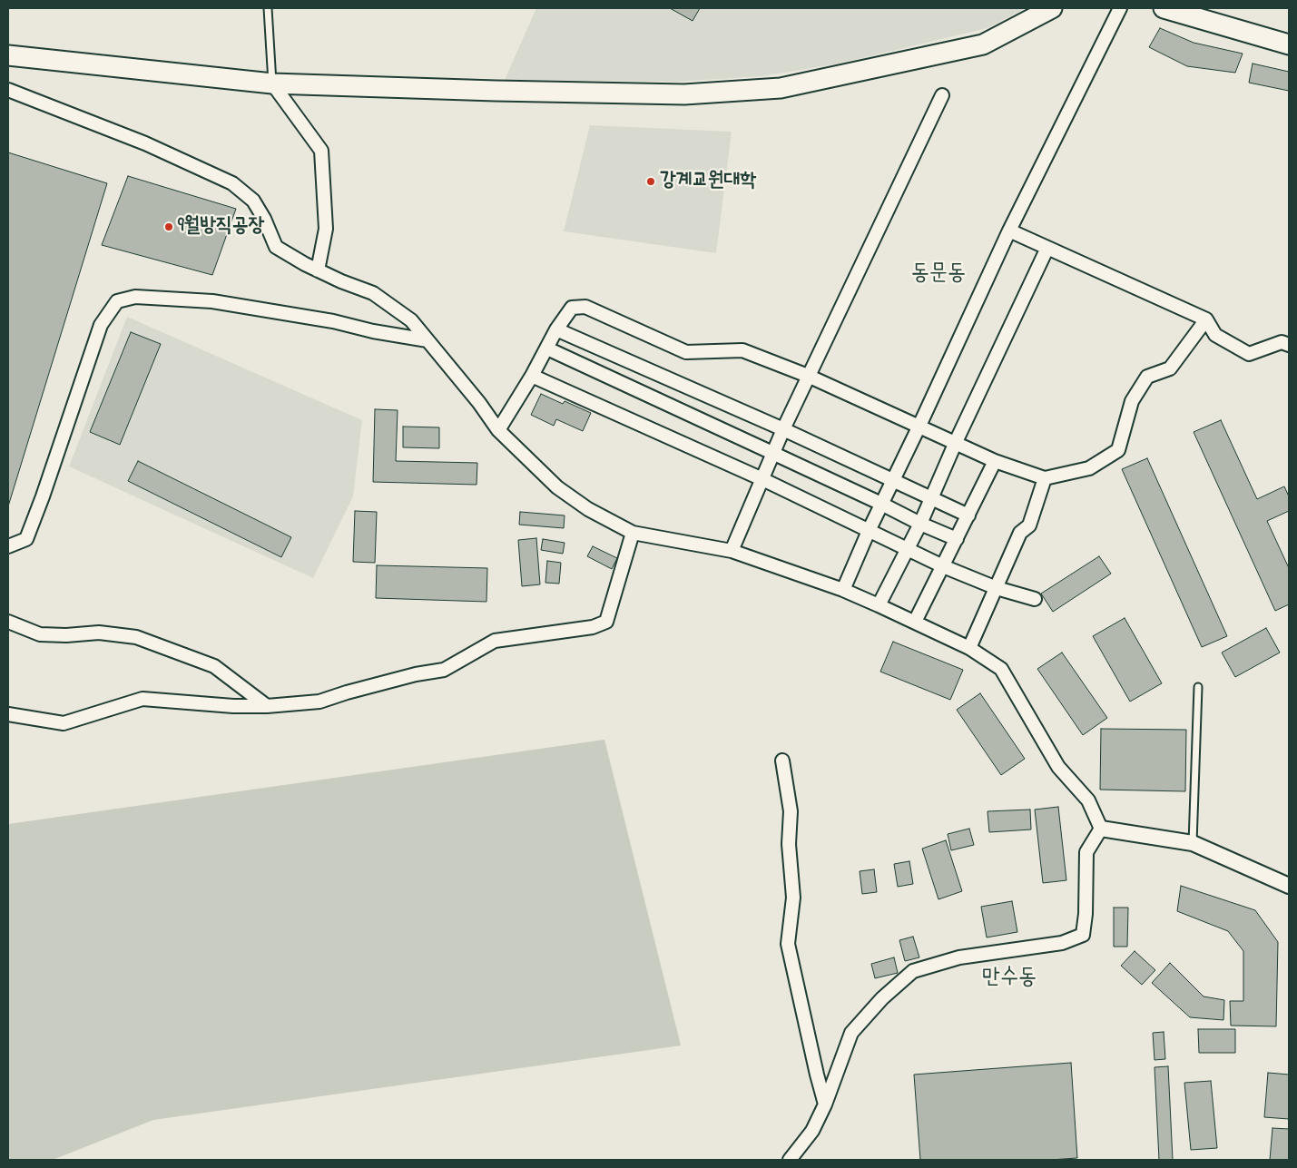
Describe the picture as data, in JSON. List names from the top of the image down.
{
  "districts": ["동문동", "만수동"],
  "places": ["강계교원대학", "9월방직공장"]
}
